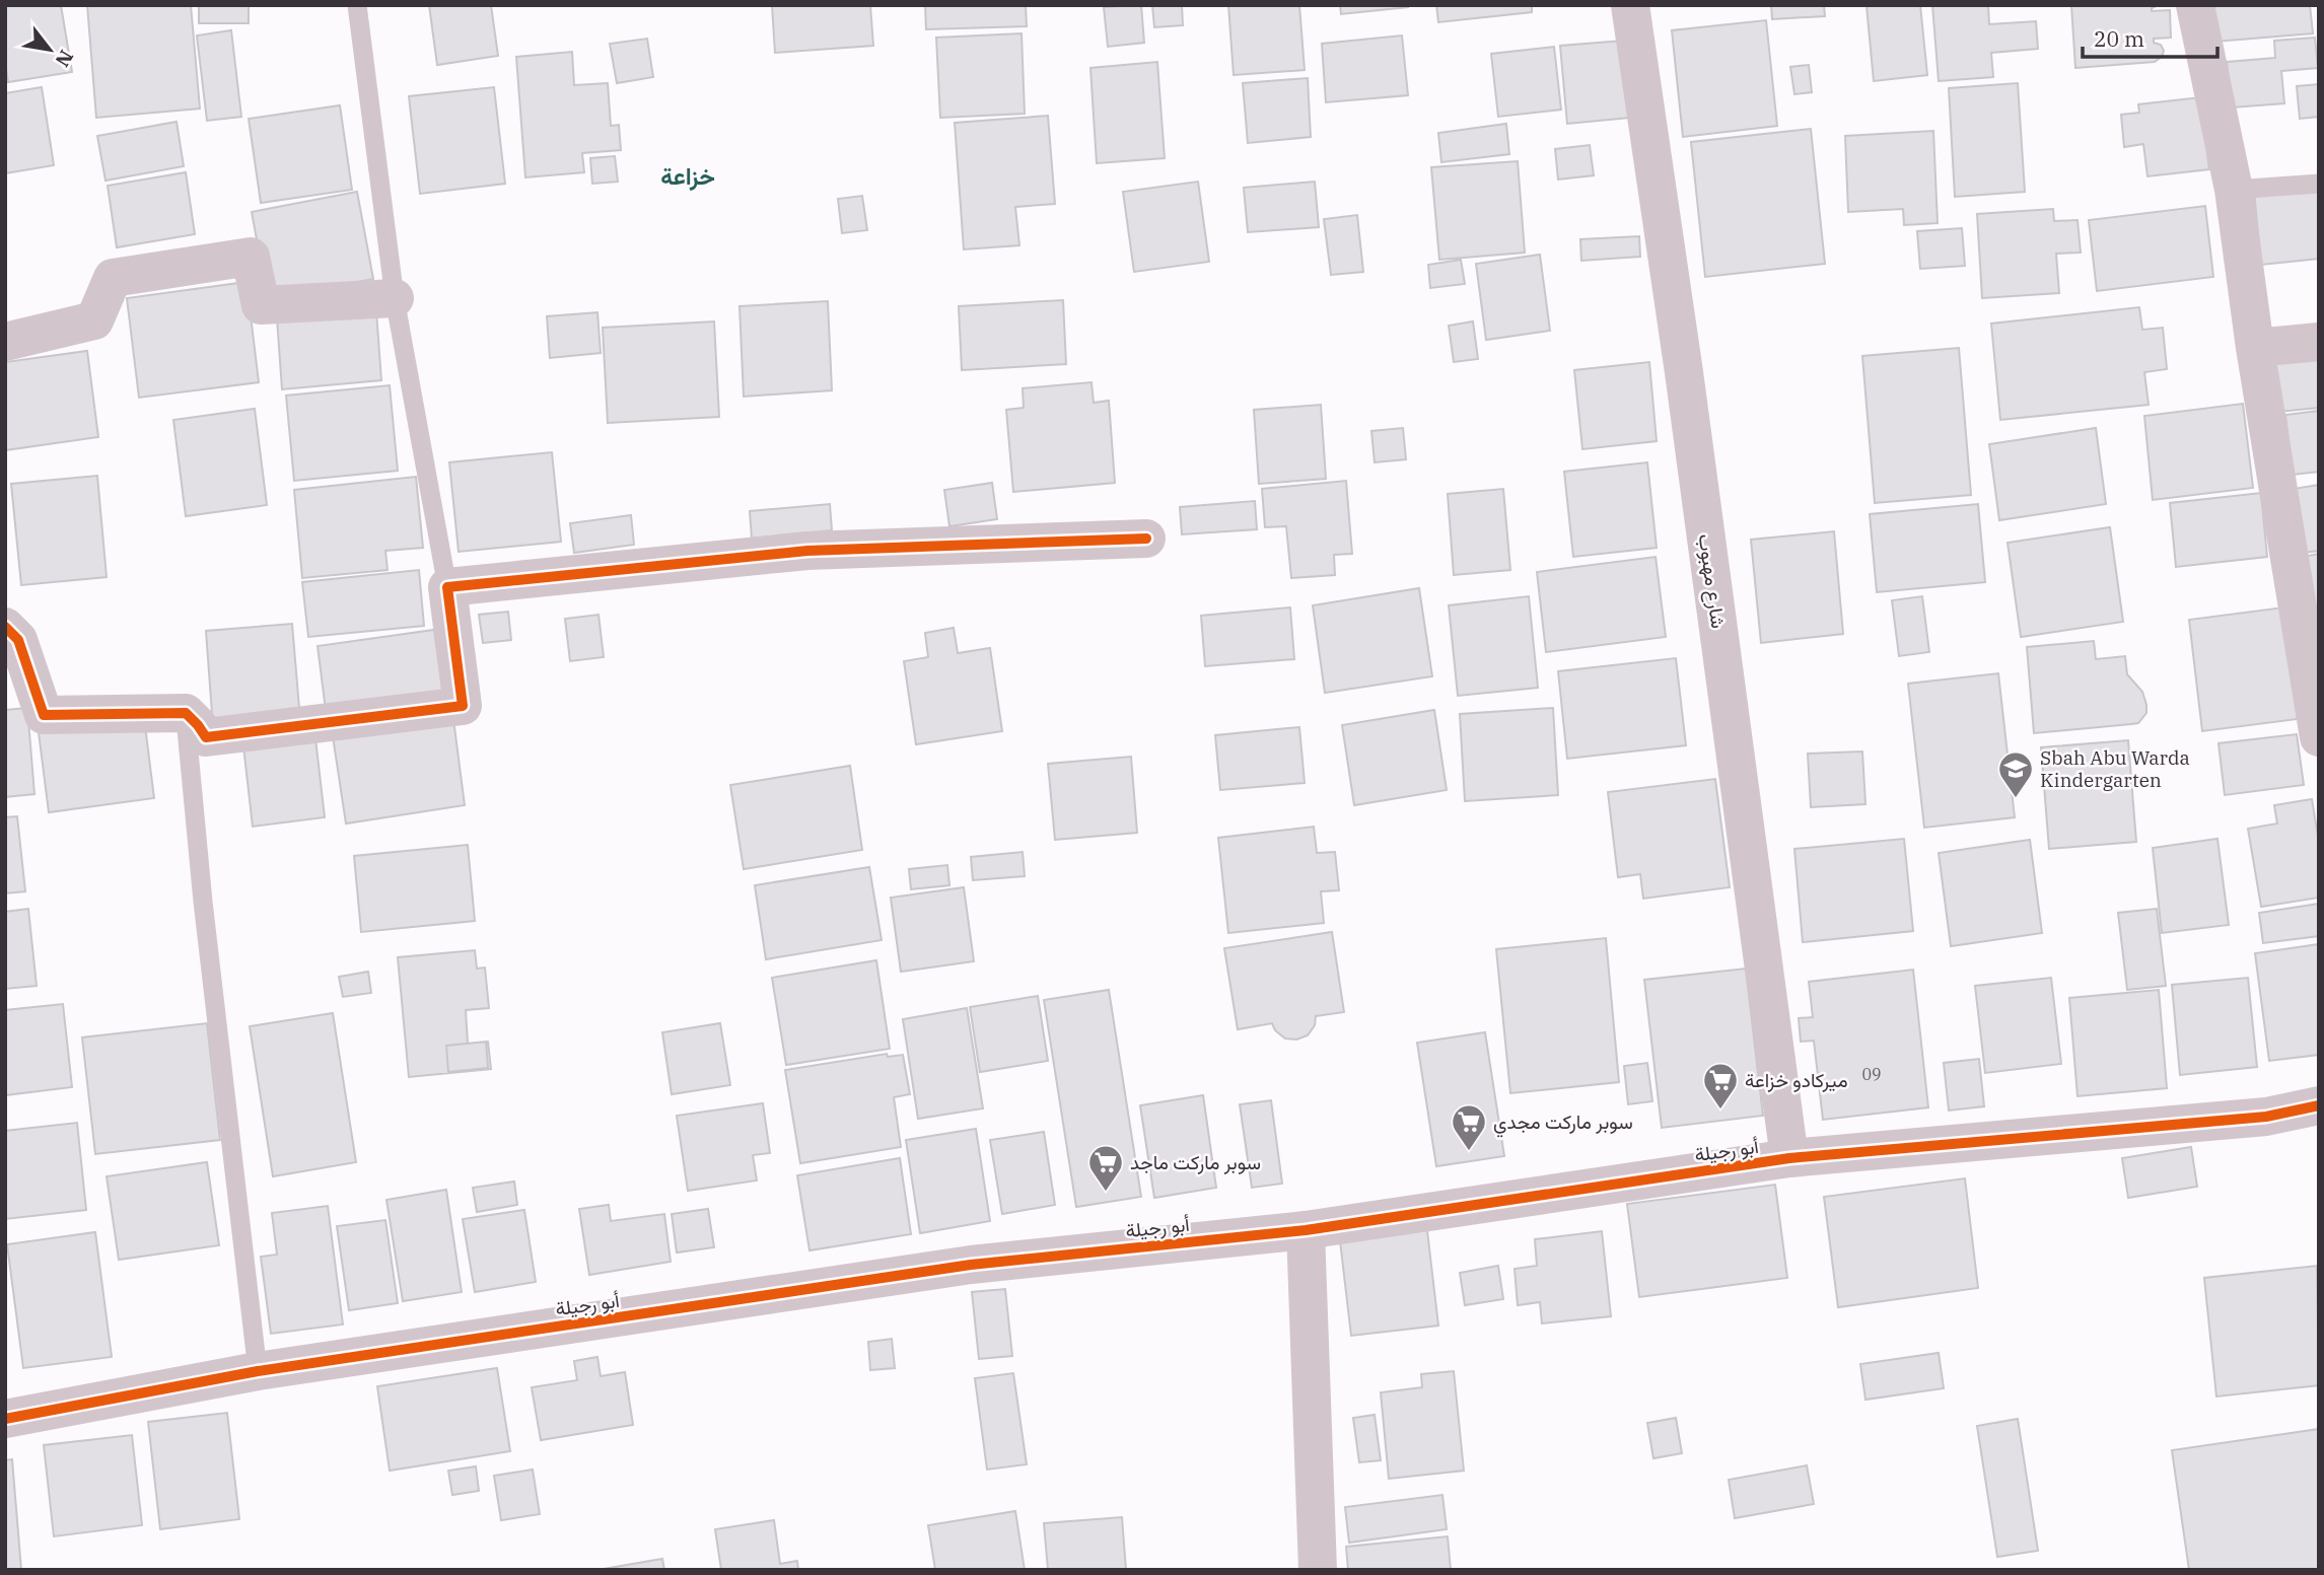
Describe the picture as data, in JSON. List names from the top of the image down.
{
  "streets": {
    "street": ["شارع مهبوب", "أبو رجيلة"]
  },
  "crossings": [
    ["شارع مهبوب", "أبو رجيلة"]
  ],
  "districts": ["خزاعة"],
  "places": {
    "school or university": ["Sbah Abu Warda Kindergarten"],
    "supermarket": ["ميركادو خزاعة", "سوبر ماركت مجدي", "سوبر ماركت ماجد"]
  },
  "house_numbers": ["09"],
  "scale_bar": "20 m",
  "north": "bottom right"
}
